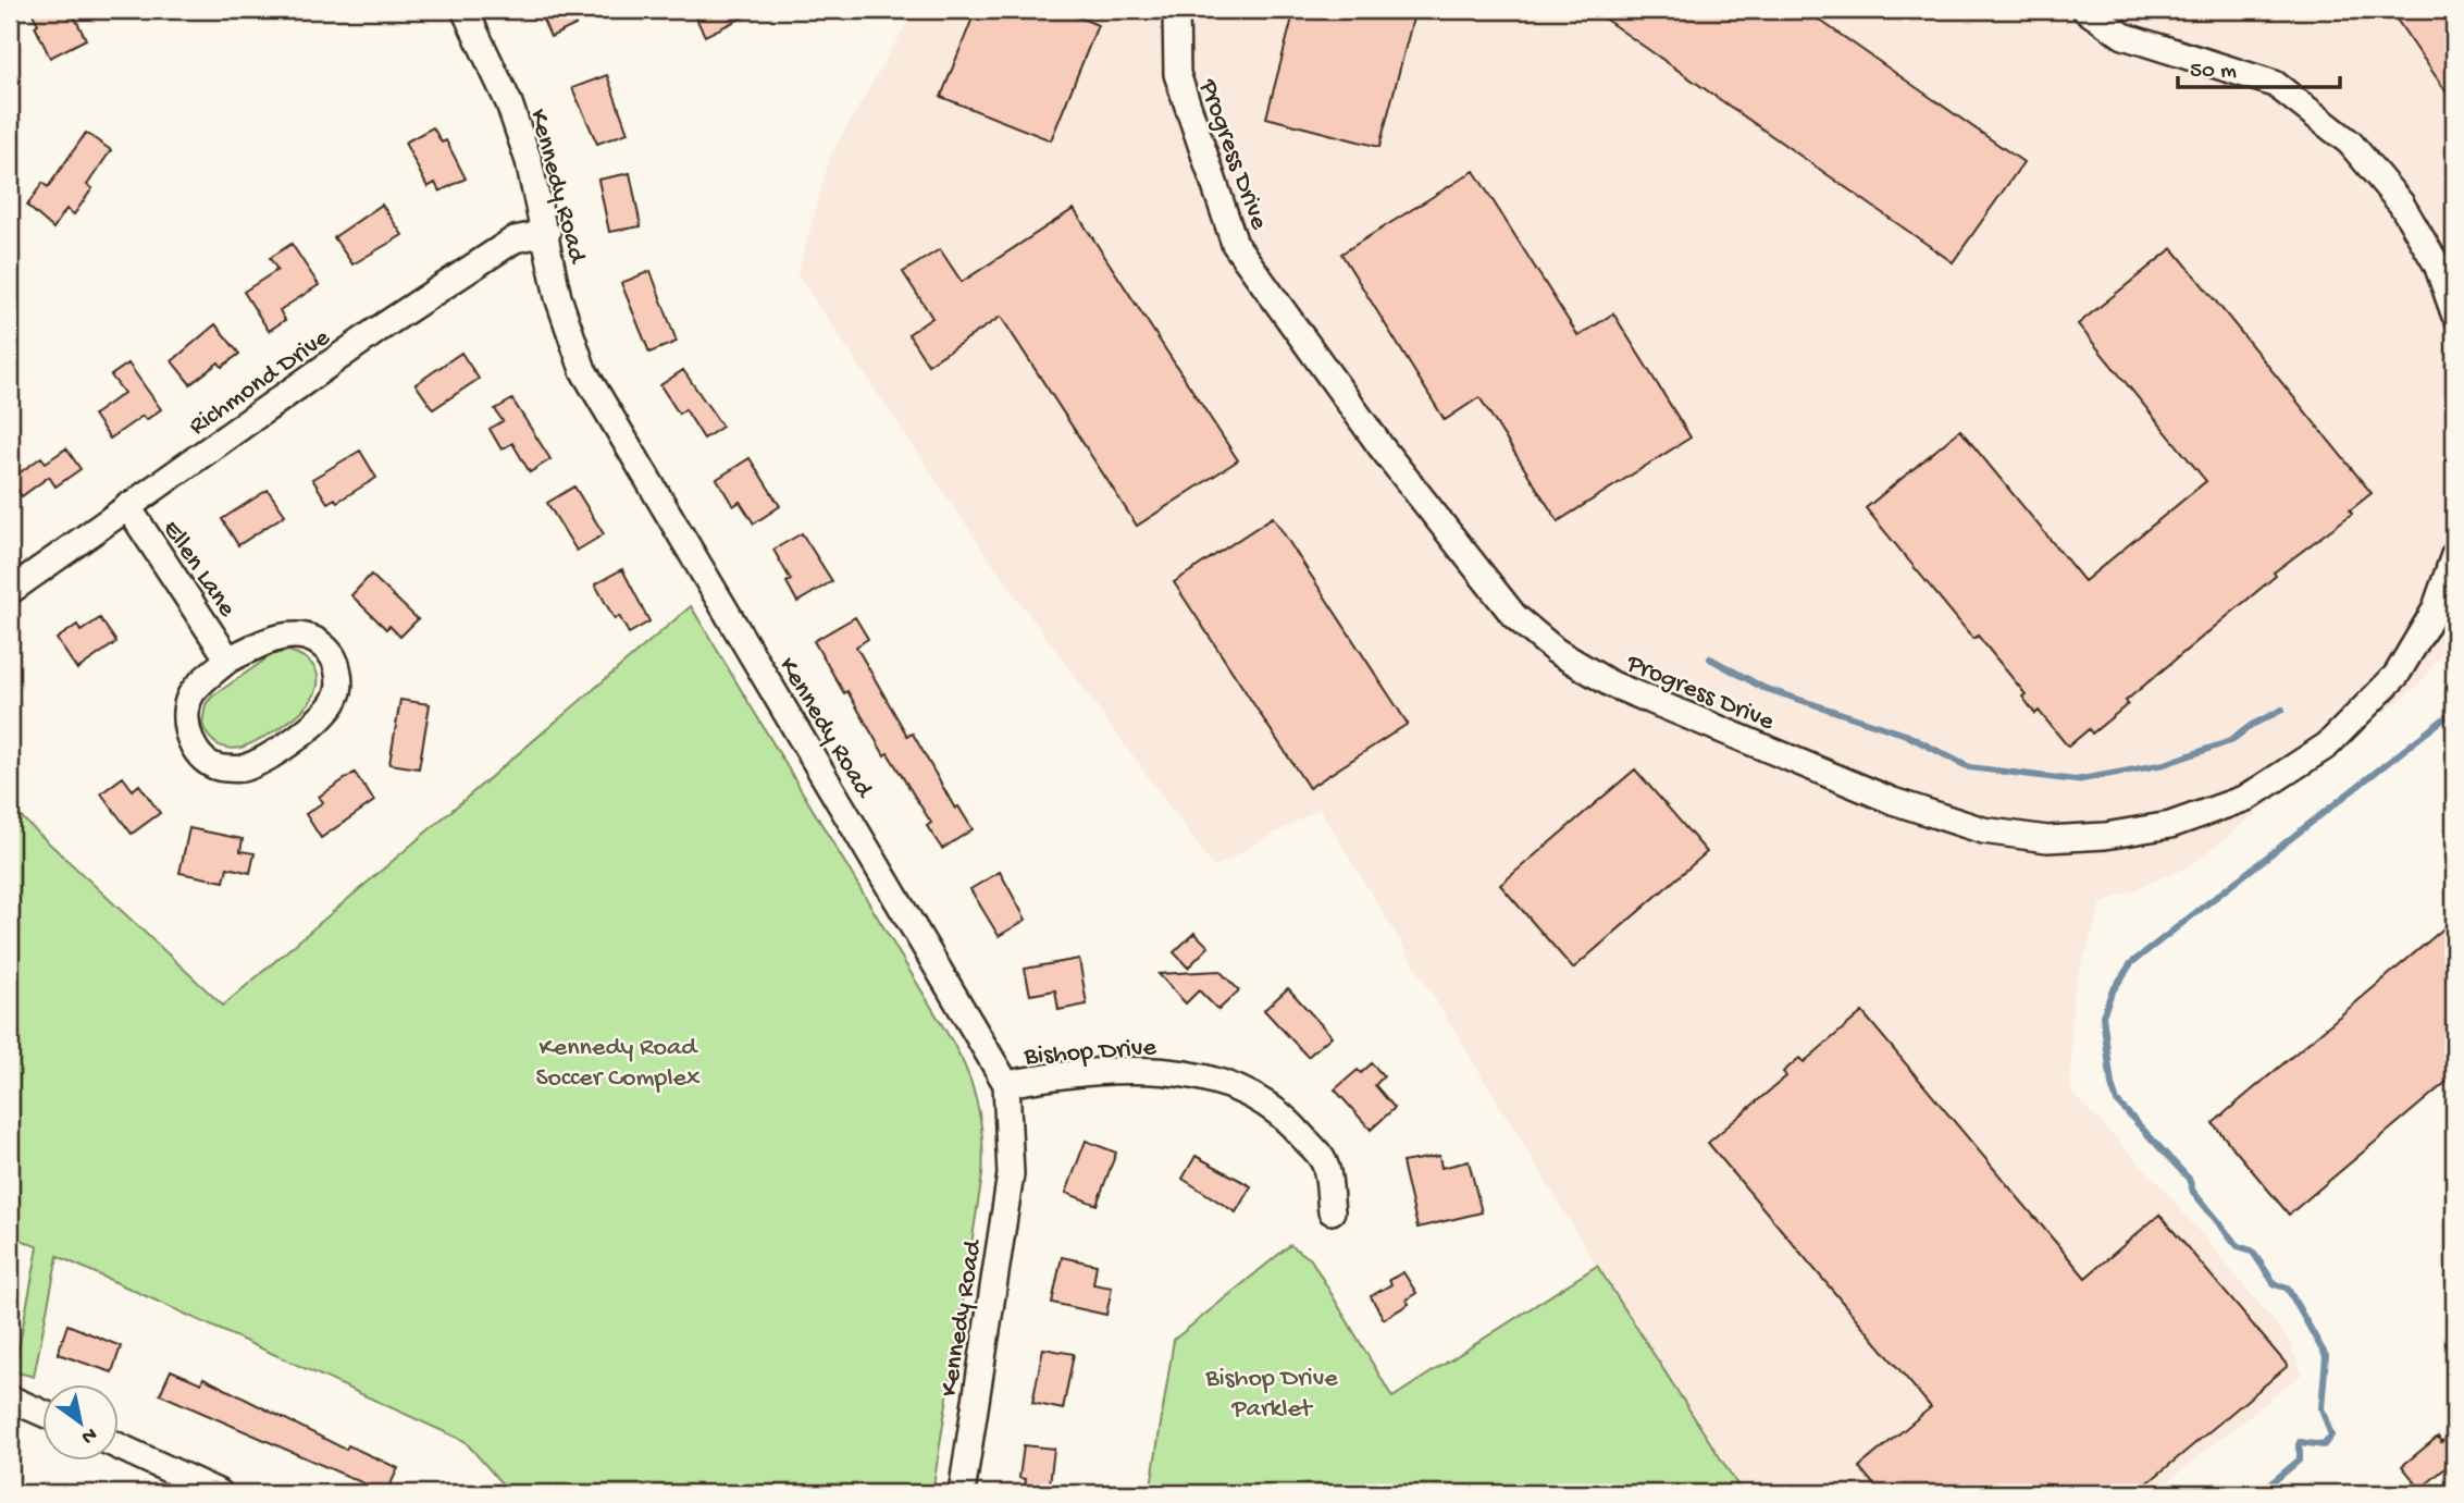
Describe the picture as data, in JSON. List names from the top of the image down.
{
  "streets": {
    "street": [
      "Progress Drive",
      "Kennedy Road",
      "Richmond Drive",
      "Ellen Lane",
      "Bishop Drive"
    ]
  },
  "crossings": [
    ["Kennedy Road", "Richmond Drive"],
    ["Kennedy Road", "Bishop Drive"],
    ["Richmond Drive", "Ellen Lane"]
  ],
  "parks": ["Kennedy Road Soccer Complex", "Bishop Drive Parklet"],
  "scale_bar": "50 m",
  "north": "bottom right"
}
